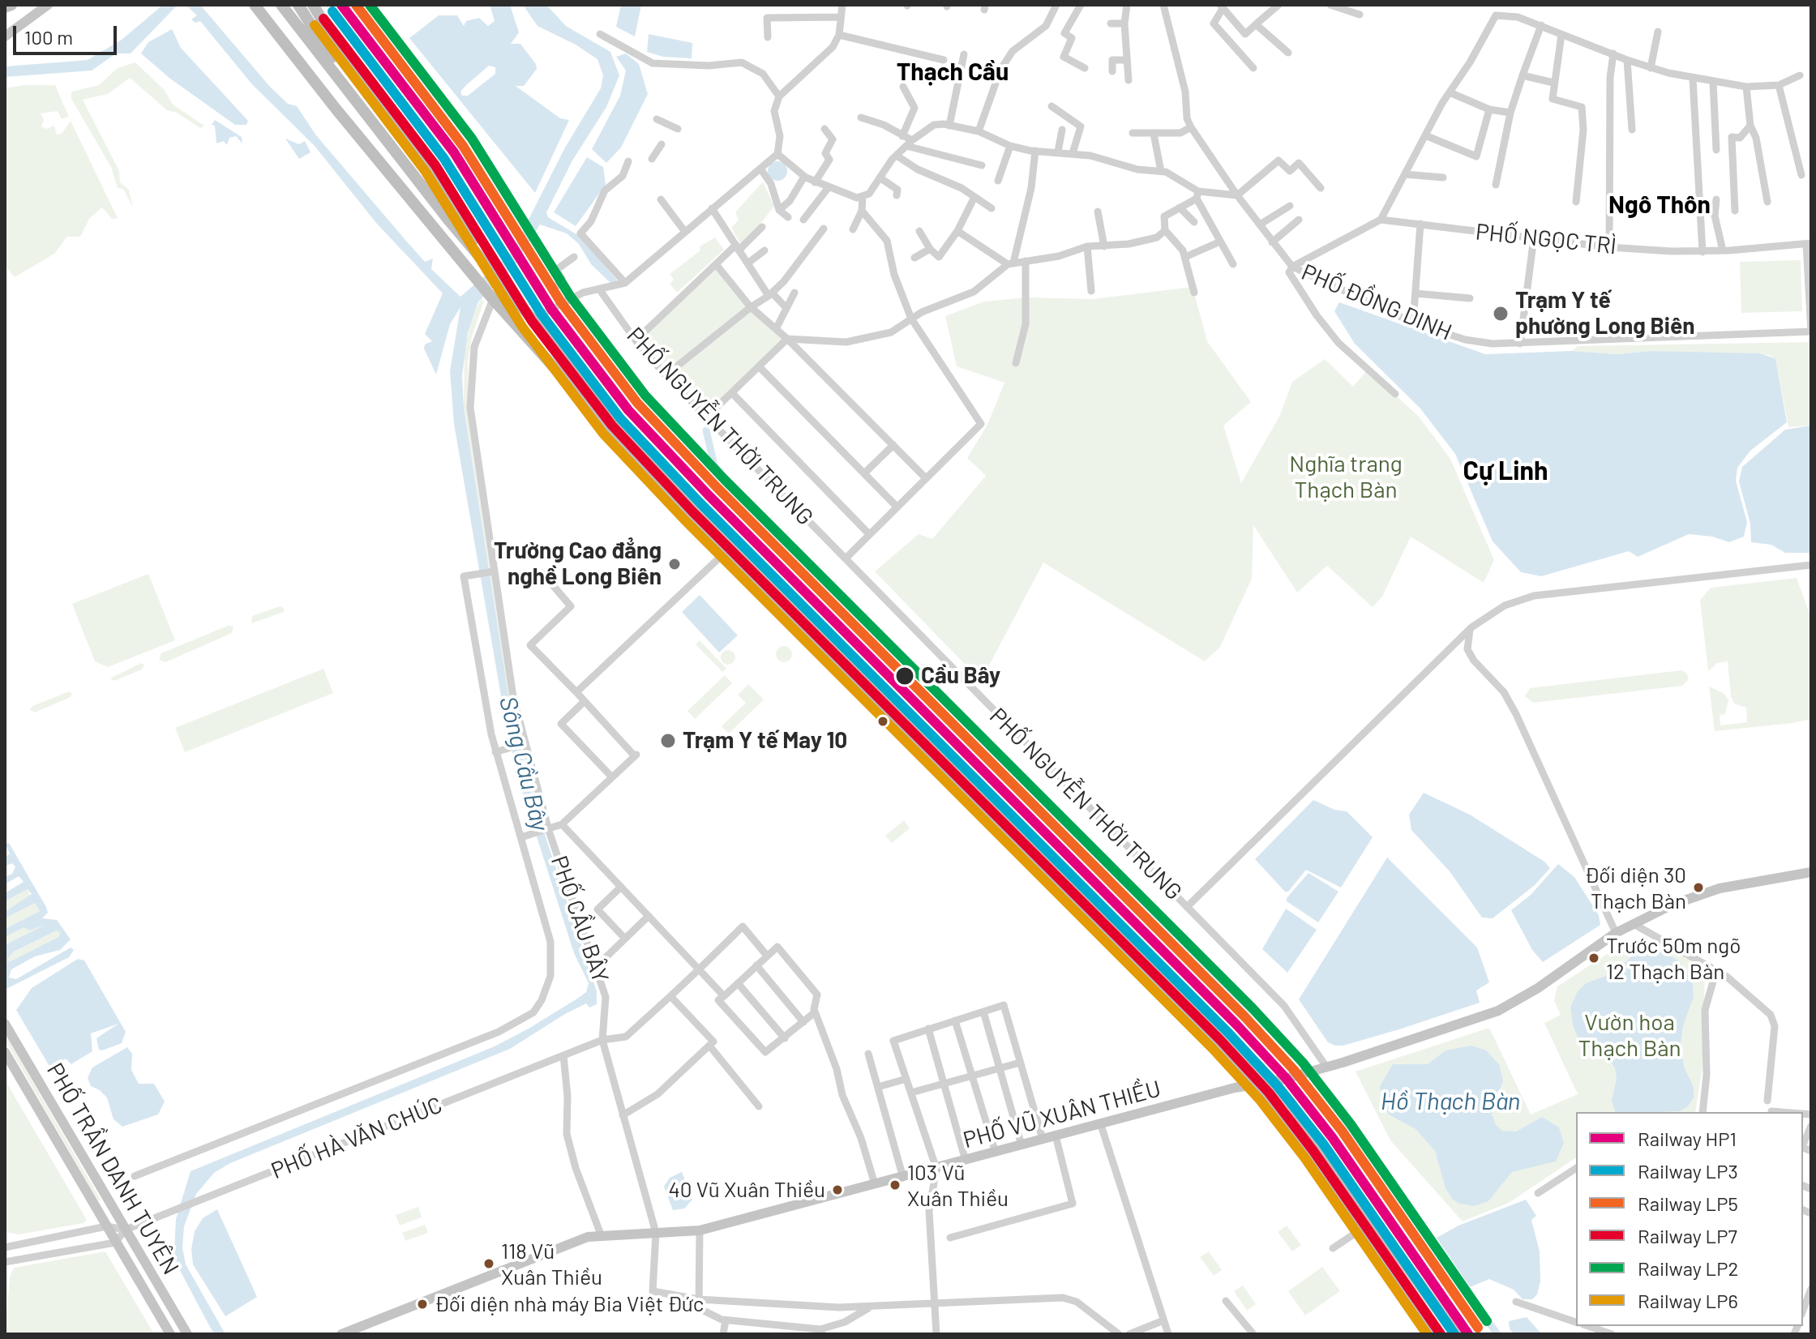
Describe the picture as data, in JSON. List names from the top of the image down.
{
  "streets": {
    "main road": ["PHỐ VŨ XUÂN THIỀU", "PHỐ TRẦN DANH TUYÊN"],
    "street": [
      "PHỐ NGỌC TRÌ",
      "PHỐ ĐỒNG DINH",
      "PHỐ NGUYỄN THỜI TRUNG",
      "PHỐ CẦU BÂY",
      "PHỐ HÀ VĂN CHÚC"
    ]
  },
  "crossings": [
    ["PHỐ NGUYỄN THỜI TRUNG", "PHỐ VŨ XUÂN THIỀU"],
    ["PHỐ CẦU BÂY", "PHỐ VŨ XUÂN THIỀU"],
    ["PHỐ CẦU BÂY", "PHỐ HÀ VĂN CHÚC"],
    ["PHỐ HÀ VĂN CHÚC", "PHỐ TRẦN DANH TUYÊN"]
  ],
  "districts": ["Thạch Cầu", "Ngô Thôn", "Cự Linh"],
  "water": ["Sông Cầu Bây", "Hồ Thạch Bàn"],
  "parks": ["Nghĩa trang Thạch Bàn", "Vườn hoa Thạch Bàn"],
  "places": [
    "Trạm Y tế phường Long Biên",
    "Trường Cao đẳng nghề Long Biên",
    "Cầu Bây",
    "Trạm Y tế May 10",
    "Đối diện 30 Thạch Bàn",
    "Trước 50m ngõ 12 Thạch Bàn",
    "103 Vũ Xuân Thiều",
    "40 Vũ Xuân Thiều",
    "118 Vũ Xuân Thiều",
    "Đối diện nhà máy Bia Việt Đức"
  ],
  "lines": [
    "rail line HP1",
    "rail line LP5",
    "rail line LP2",
    "rail line LP3",
    "rail line LP7",
    "rail line LP6"
  ],
  "legend": [
    "Railway HP1",
    "Railway LP3",
    "Railway LP5",
    "Railway LP7",
    "Railway LP2",
    "Railway LP6"
  ],
  "scale_bar": "100 m"
}
